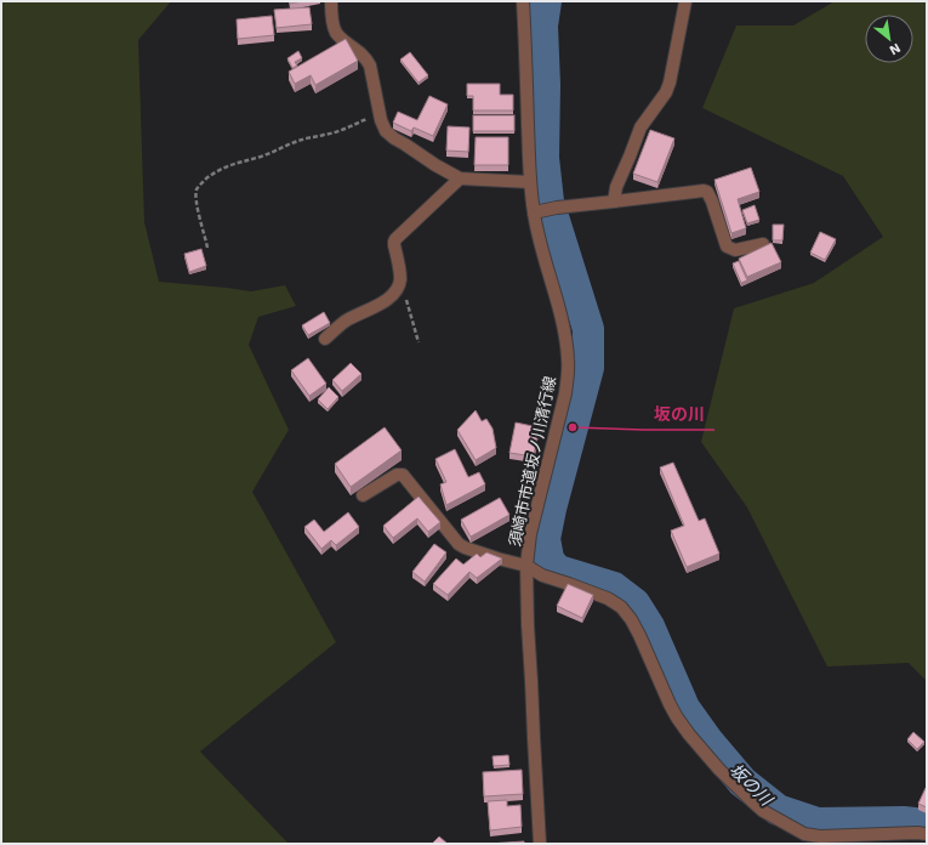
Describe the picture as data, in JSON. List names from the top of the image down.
{
  "streets": {
    "street": ["須崎市市道坂ノ川清行線"]
  },
  "water": ["坂の川"],
  "places": ["坂の川"],
  "north": "bottom right"
}
